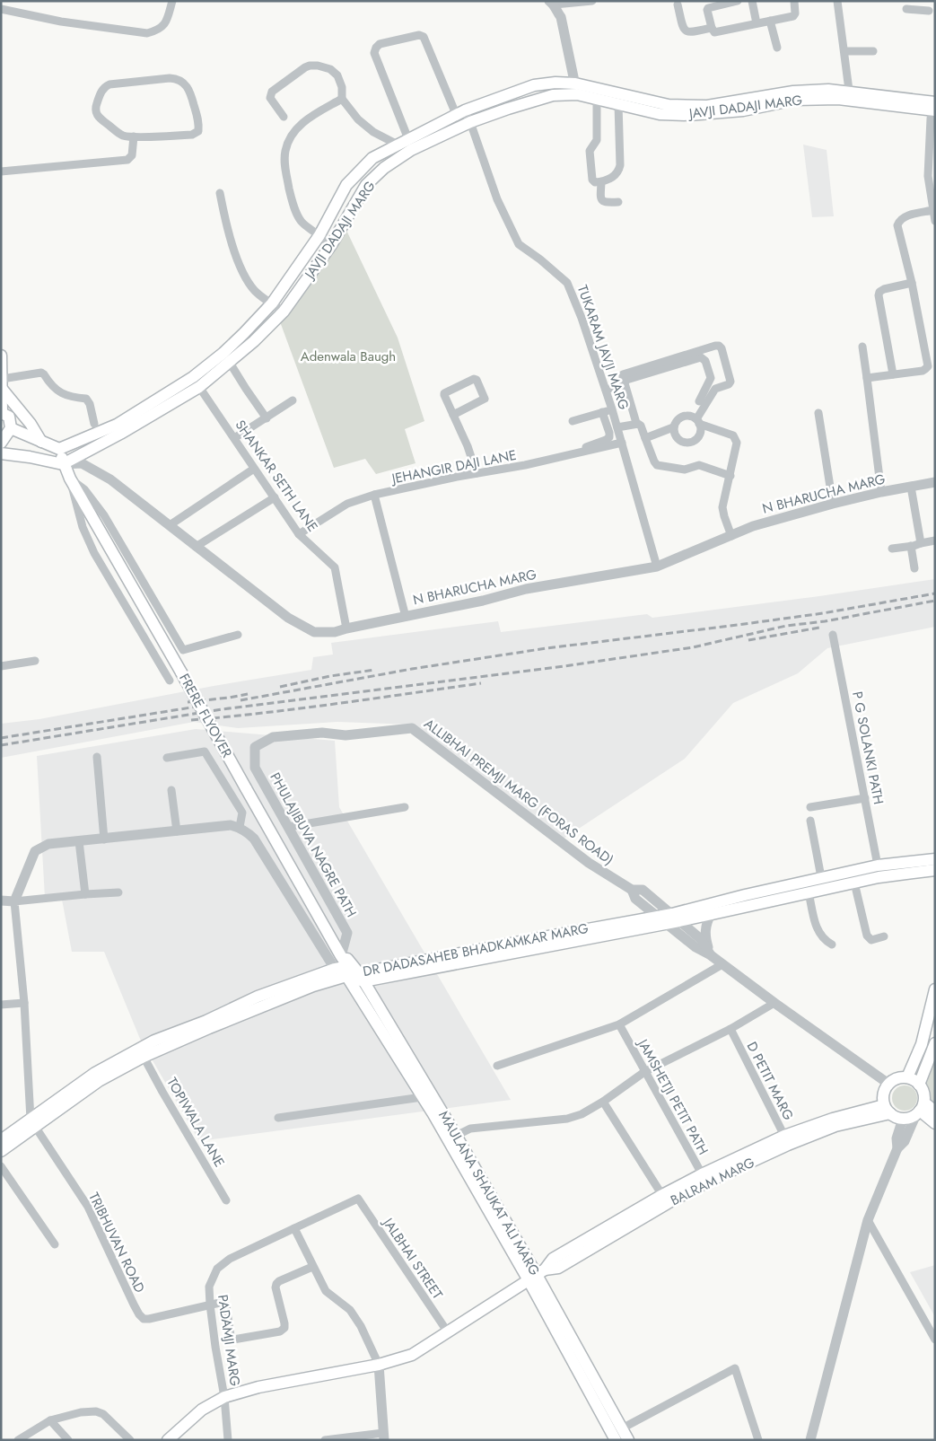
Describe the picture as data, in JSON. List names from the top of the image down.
{
  "streets": {
    "main road": [
      "JAVJI DADAJI MARG",
      "FRERE FLYOVER",
      "DR DADASAHEB BHADKAMKAR MARG",
      "BALRAM MARG",
      "MAULANA SHAUKAT ALI MARG"
    ],
    "street": [
      "TUKARAM JAVJI MARG",
      "JEHANGIR DAJI LANE",
      "SHANKAR SETH LANE",
      "N BHARUCHA MARG",
      "P G SOLANKI PATH",
      "ALLIBHAI PREMJI MARG (FORAS ROAD)",
      "PHULAJIBUVA NAGRE PATH",
      "D PETIT MARG",
      "JAMSHETJI PETIT PATH",
      "TOPIWALA LANE",
      "TRIBHUVAN ROAD",
      "JALBHAI STREET",
      "PADAMJI MARG"
    ]
  },
  "crossings": [
    ["JAVJI DADAJI MARG", "TUKARAM JAVJI MARG"],
    ["JAVJI DADAJI MARG", "SHANKAR SETH LANE"],
    ["JAVJI DADAJI MARG", "N BHARUCHA MARG"],
    ["TUKARAM JAVJI MARG", "JEHANGIR DAJI LANE"],
    ["TUKARAM JAVJI MARG", "N BHARUCHA MARG"],
    ["JEHANGIR DAJI LANE", "SHANKAR SETH LANE"],
    ["SHANKAR SETH LANE", "N BHARUCHA MARG"],
    ["FRERE FLYOVER", "PHULAJIBUVA NAGRE PATH"],
    ["FRERE FLYOVER", "DR DADASAHEB BHADKAMKAR MARG"],
    ["FRERE FLYOVER", "MAULANA SHAUKAT ALI MARG"],
    ["P G SOLANKI PATH", "DR DADASAHEB BHADKAMKAR MARG"],
    ["ALLIBHAI PREMJI MARG (FORAS ROAD)", "PHULAJIBUVA NAGRE PATH"],
    ["ALLIBHAI PREMJI MARG (FORAS ROAD)", "DR DADASAHEB BHADKAMKAR MARG"],
    ["ALLIBHAI PREMJI MARG (FORAS ROAD)", "BALRAM MARG"],
    ["PHULAJIBUVA NAGRE PATH", "DR DADASAHEB BHADKAMKAR MARG"],
    ["PHULAJIBUVA NAGRE PATH", "MAULANA SHAUKAT ALI MARG"],
    ["DR DADASAHEB BHADKAMKAR MARG", "TOPIWALA LANE"],
    ["DR DADASAHEB BHADKAMKAR MARG", "MAULANA SHAUKAT ALI MARG"],
    ["DR DADASAHEB BHADKAMKAR MARG", "TRIBHUVAN ROAD"],
    ["D PETIT MARG", "BALRAM MARG"],
    ["JAMSHETJI PETIT PATH", "BALRAM MARG"],
    ["BALRAM MARG", "MAULANA SHAUKAT ALI MARG"],
    ["BALRAM MARG", "JALBHAI STREET"],
    ["BALRAM MARG", "PADAMJI MARG"],
    ["TRIBHUVAN ROAD", "PADAMJI MARG"],
    ["JALBHAI STREET", "PADAMJI MARG"]
  ],
  "parks": ["Adenwala Baugh"]
}
